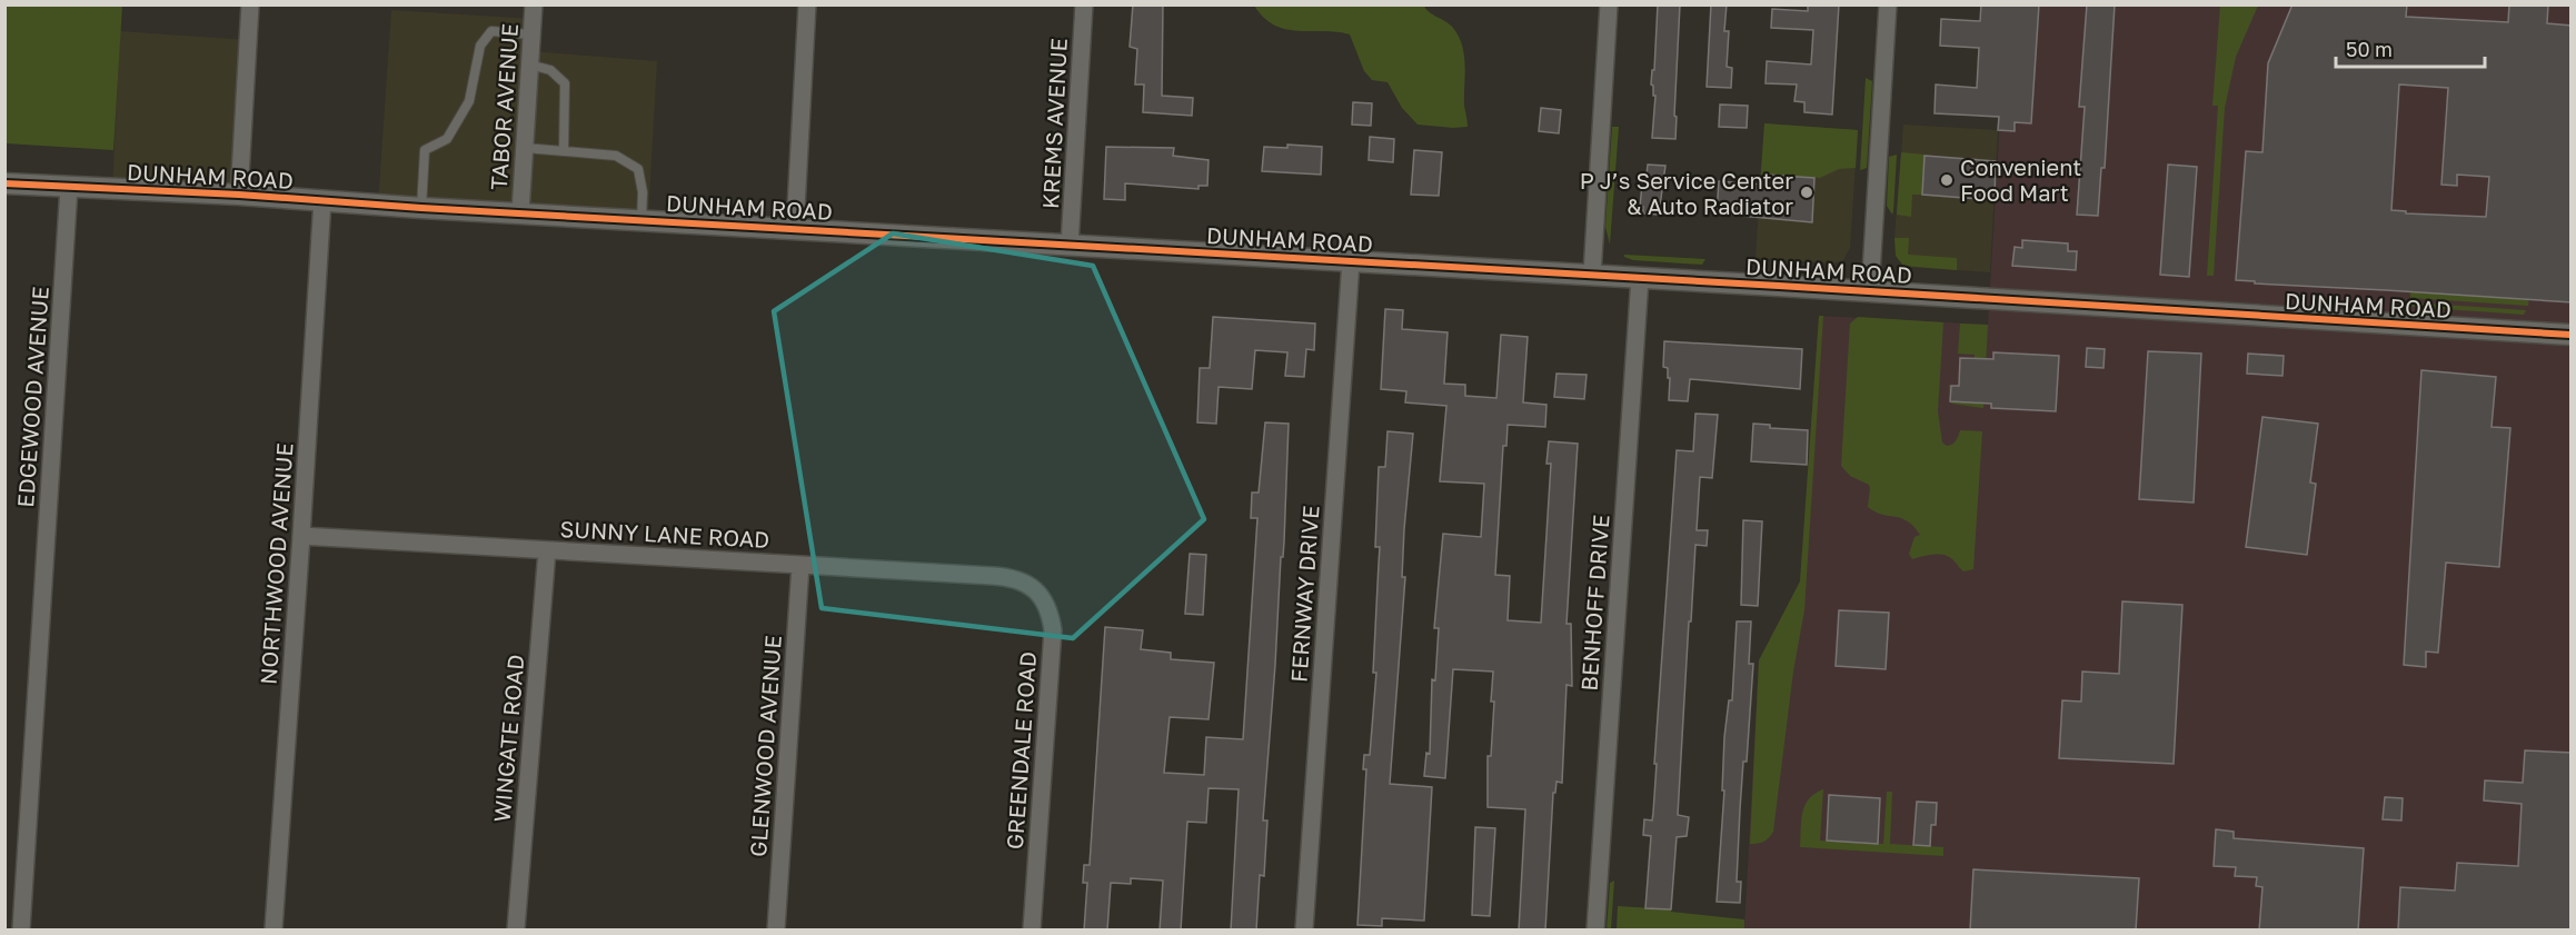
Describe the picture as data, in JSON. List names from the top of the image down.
{
  "streets": {
    "street": [
      "TABOR AVENUE",
      "KREMS AVENUE",
      "DUNHAM ROAD",
      "EDGEWOOD AVENUE",
      "SUNNY LANE ROAD",
      "NORTHWOOD AVENUE",
      "FERNWAY DRIVE",
      "BENHOFF DRIVE",
      "WINGATE ROAD",
      "GLENWOOD AVENUE",
      "GREENDALE ROAD"
    ]
  },
  "crossings": [
    ["TABOR AVENUE", "DUNHAM ROAD"],
    ["KREMS AVENUE", "DUNHAM ROAD"],
    ["DUNHAM ROAD", "EDGEWOOD AVENUE"],
    ["DUNHAM ROAD", "NORTHWOOD AVENUE"],
    ["DUNHAM ROAD", "FERNWAY DRIVE"],
    ["DUNHAM ROAD", "BENHOFF DRIVE"],
    ["SUNNY LANE ROAD", "NORTHWOOD AVENUE"],
    ["SUNNY LANE ROAD", "WINGATE ROAD"],
    ["SUNNY LANE ROAD", "GLENWOOD AVENUE"],
    ["SUNNY LANE ROAD", "GREENDALE ROAD"]
  ],
  "places": ["Convenient Food Mart", "P J’s Service Center & Auto Radiator"],
  "scale_bar": "50 m"
}
